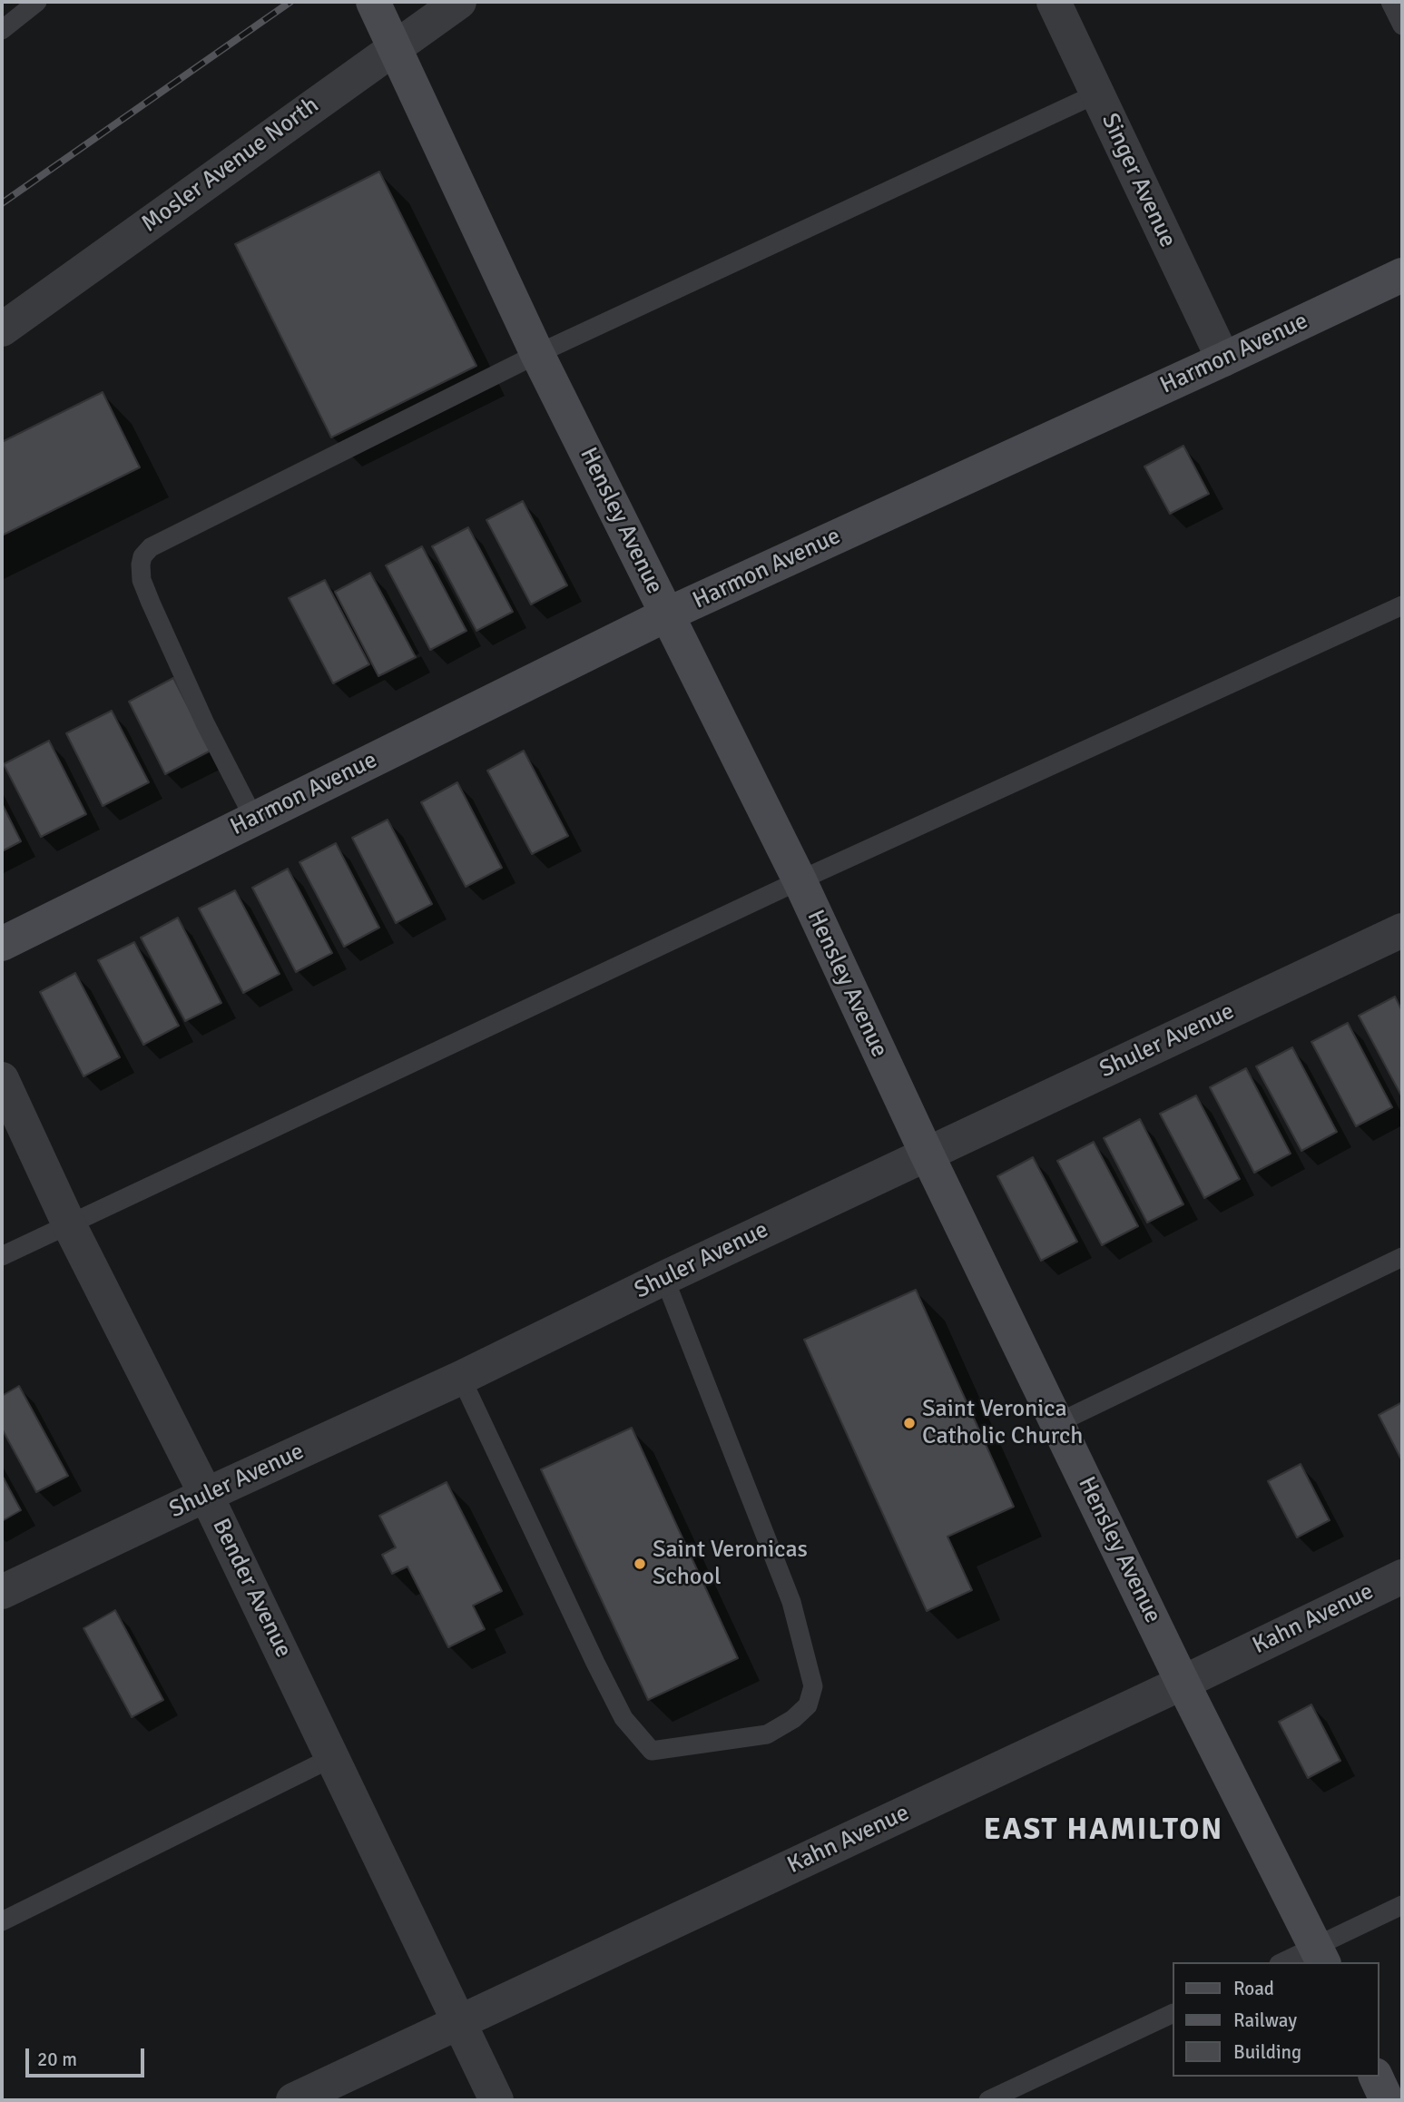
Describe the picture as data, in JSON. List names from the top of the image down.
{
  "streets": {
    "street": [
      "Mosler Avenue North",
      "Singer Avenue",
      "Harmon Avenue",
      "Hensley Avenue",
      "Shuler Avenue",
      "Bender Avenue",
      "Kahn Avenue"
    ]
  },
  "crossings": [
    ["Mosler Avenue North", "Hensley Avenue"],
    ["Singer Avenue", "Harmon Avenue"],
    ["Harmon Avenue", "Hensley Avenue"],
    ["Hensley Avenue", "Shuler Avenue"],
    ["Hensley Avenue", "Kahn Avenue"],
    ["Shuler Avenue", "Bender Avenue"],
    ["Bender Avenue", "Kahn Avenue"]
  ],
  "districts": ["EAST HAMILTON"],
  "places": ["Saint Veronica Catholic Church", "Saint Veronicas School"],
  "legend": ["Road", "Railway", "Building"],
  "scale_bar": "20 m"
}
